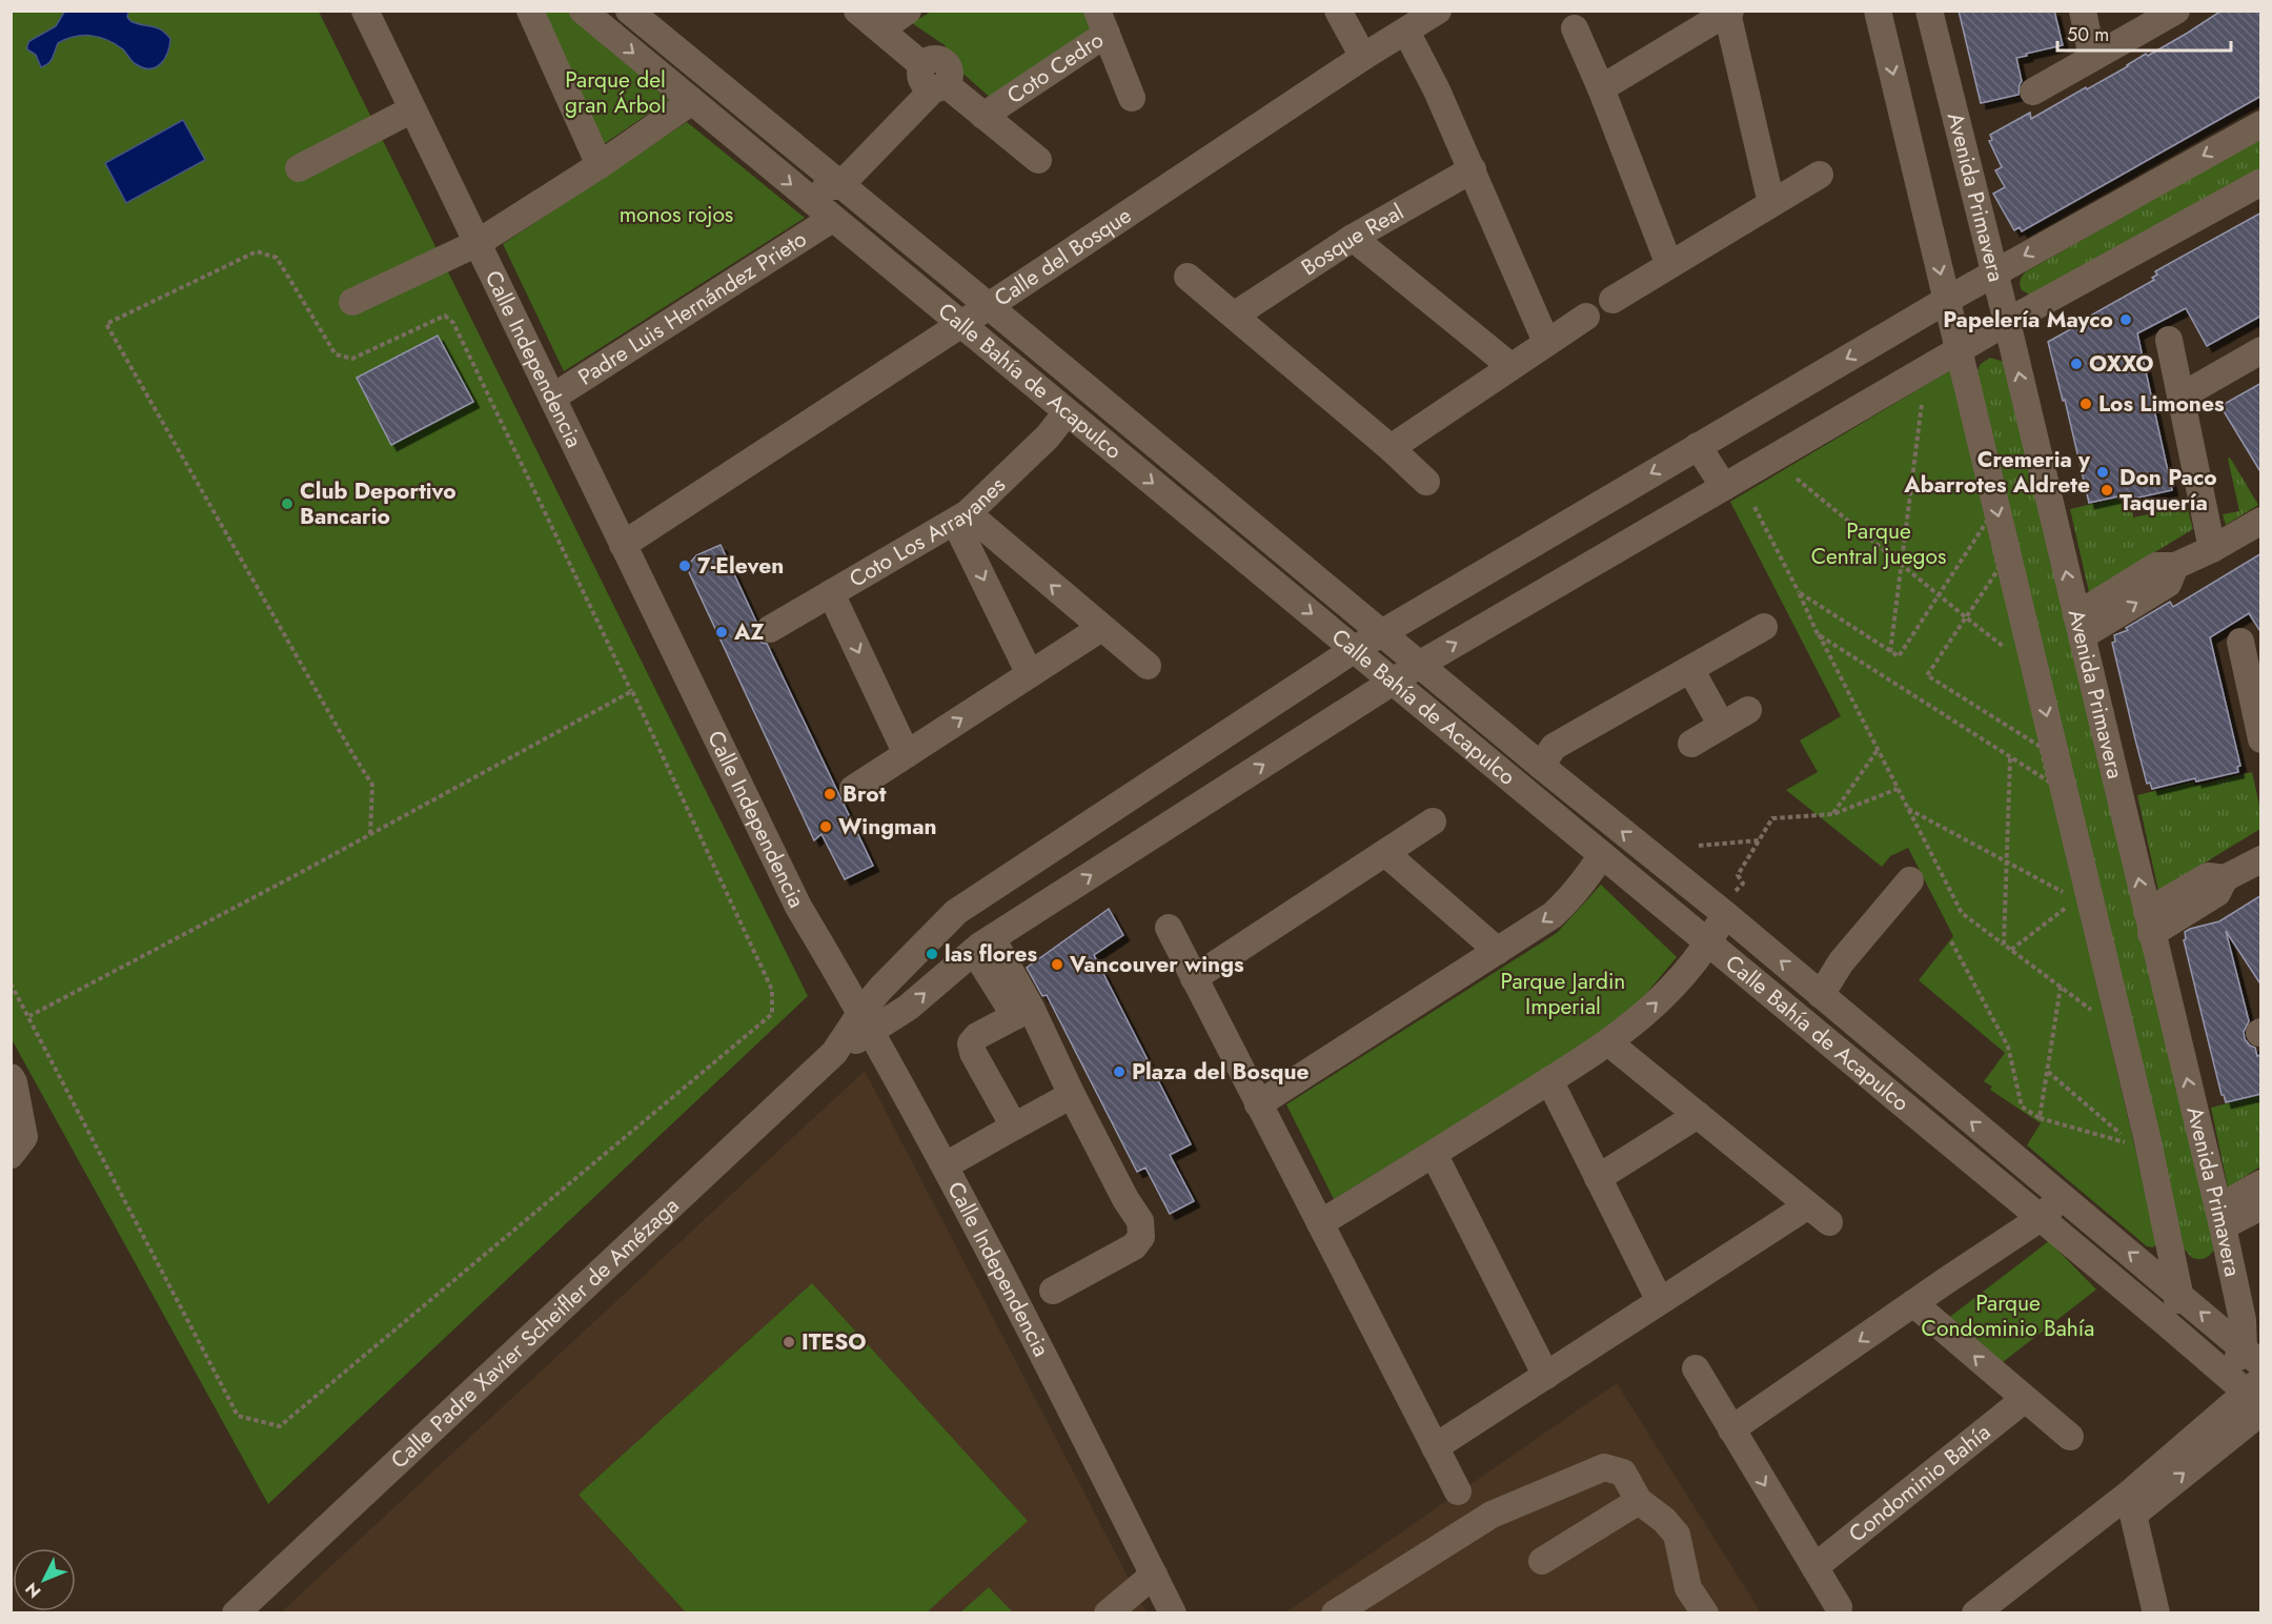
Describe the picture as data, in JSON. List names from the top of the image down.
{
  "streets": {
    "street": [
      "Coto Cedro",
      "Avenida Primavera",
      "Bosque Real",
      "Calle del Bosque",
      "Padre Luis Hernández Prieto",
      "Calle Independencia",
      "Calle Bahía de Acapulco",
      "Coto Los Arrayanes",
      "Calle Padre Xavier Scheifler de Amézaga",
      "Condominio Bahía"
    ]
  },
  "crossings": [
    ["Avenida Primavera", "Calle Bahía de Acapulco"],
    ["Avenida Primavera", "Calle Padre Xavier Scheifler de Amézaga"],
    ["Calle del Bosque", "Calle Independencia"],
    ["Calle del Bosque", "Calle Bahía de Acapulco"],
    ["Padre Luis Hernández Prieto", "Calle Independencia"],
    ["Padre Luis Hernández Prieto", "Calle Bahía de Acapulco"],
    ["Calle Independencia", "Calle Padre Xavier Scheifler de Amézaga"],
    ["Calle Bahía de Acapulco", "Coto Los Arrayanes"],
    ["Calle Bahía de Acapulco", "Calle Padre Xavier Scheifler de Amézaga"]
  ],
  "parks": [
    "Parque del gran Árbol",
    "monos rojos",
    "Parque Central juegos",
    "Parque Jardin Imperial",
    "Parque Condominio Bahía"
  ],
  "places": [
    "Papelería Mayco",
    "OXXO",
    "Los Limones",
    "Cremeria y Abarrotes Aldrete",
    "Don Paco Taquería",
    "Club Deportivo Bancario",
    "7-Eleven",
    "AZ",
    "Brot",
    "Wingman",
    "las flores",
    "Vancouver wings",
    "Plaza del Bosque",
    "ITESO"
  ],
  "scale_bar": "50 m",
  "north": "bottom left"
}
